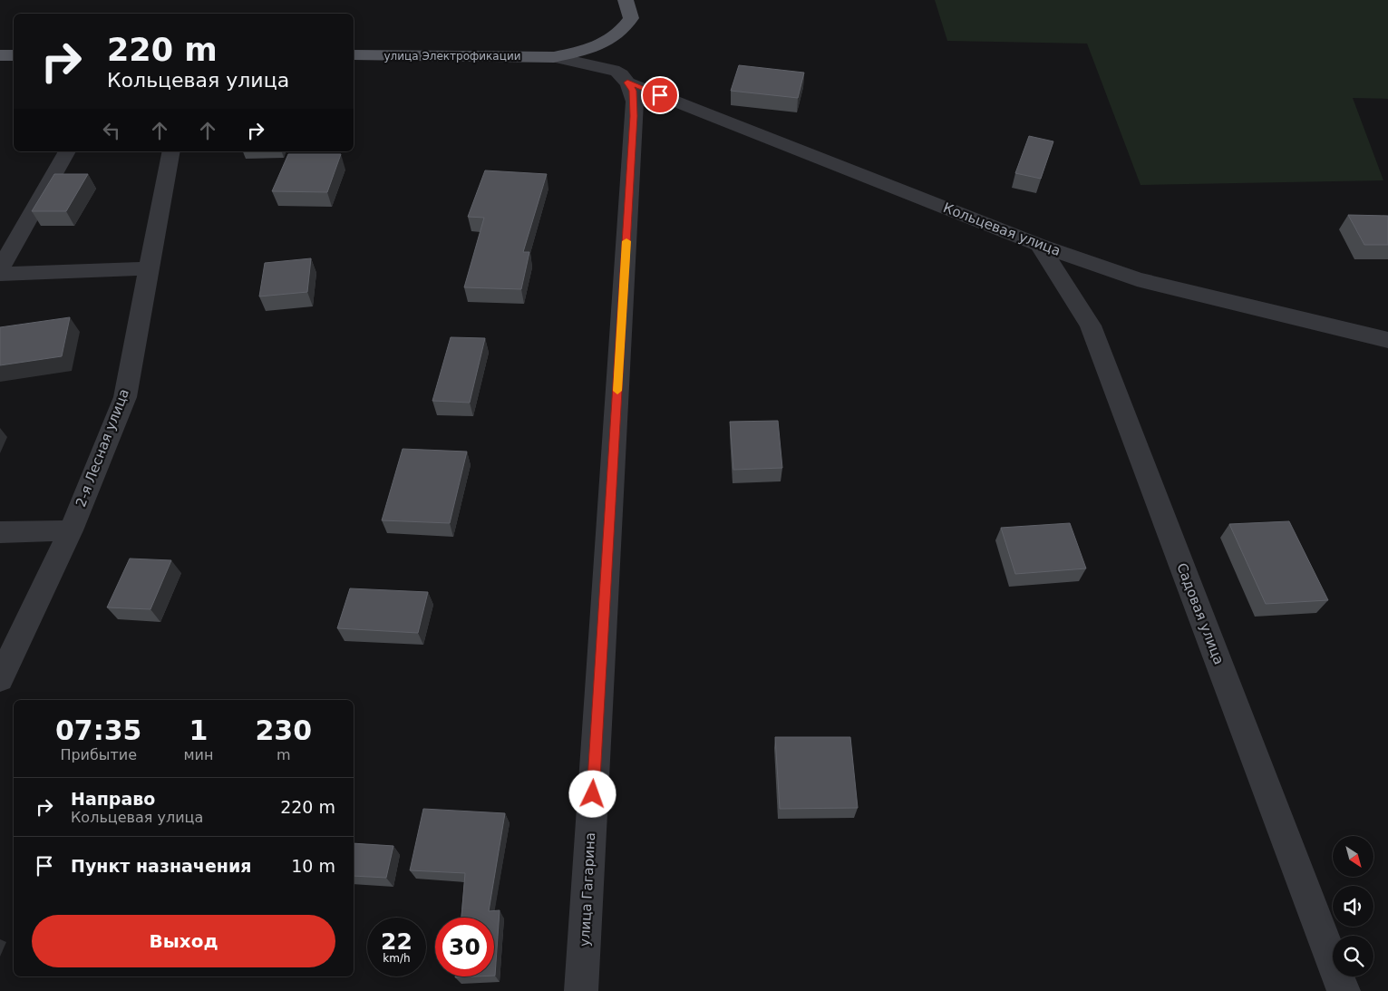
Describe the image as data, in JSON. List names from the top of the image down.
{
  "streets": {
    "main road": ["улица Электрофикации"],
    "street": [
      "Кольцевая улица",
      "2-я Лесная улица",
      "Садовая улица",
      "улица Гагарина"
    ]
  },
  "crossings": [
    ["Кольцевая улица", "Садовая улица"],
    ["Кольцевая улица", "улица Гагарина"]
  ],
  "north": "bottom right",
  "page": {
    "turn": ["220 m", "Кольцевая улица"],
    "eta": [
      "07:35",
      "Прибытие",
      "1",
      "мин",
      "230",
      "m"
    ],
    "list": [
      {
        "name": "Направо",
        "note": "Кольцевая улица",
        "value": "220 m"
      },
      {
        "name": "Пункт назначения",
        "value": "10 m"
      }
    ],
    "buttons": "Выход",
    "speed": "22 km/h",
    "limit": "30"
  }
}
